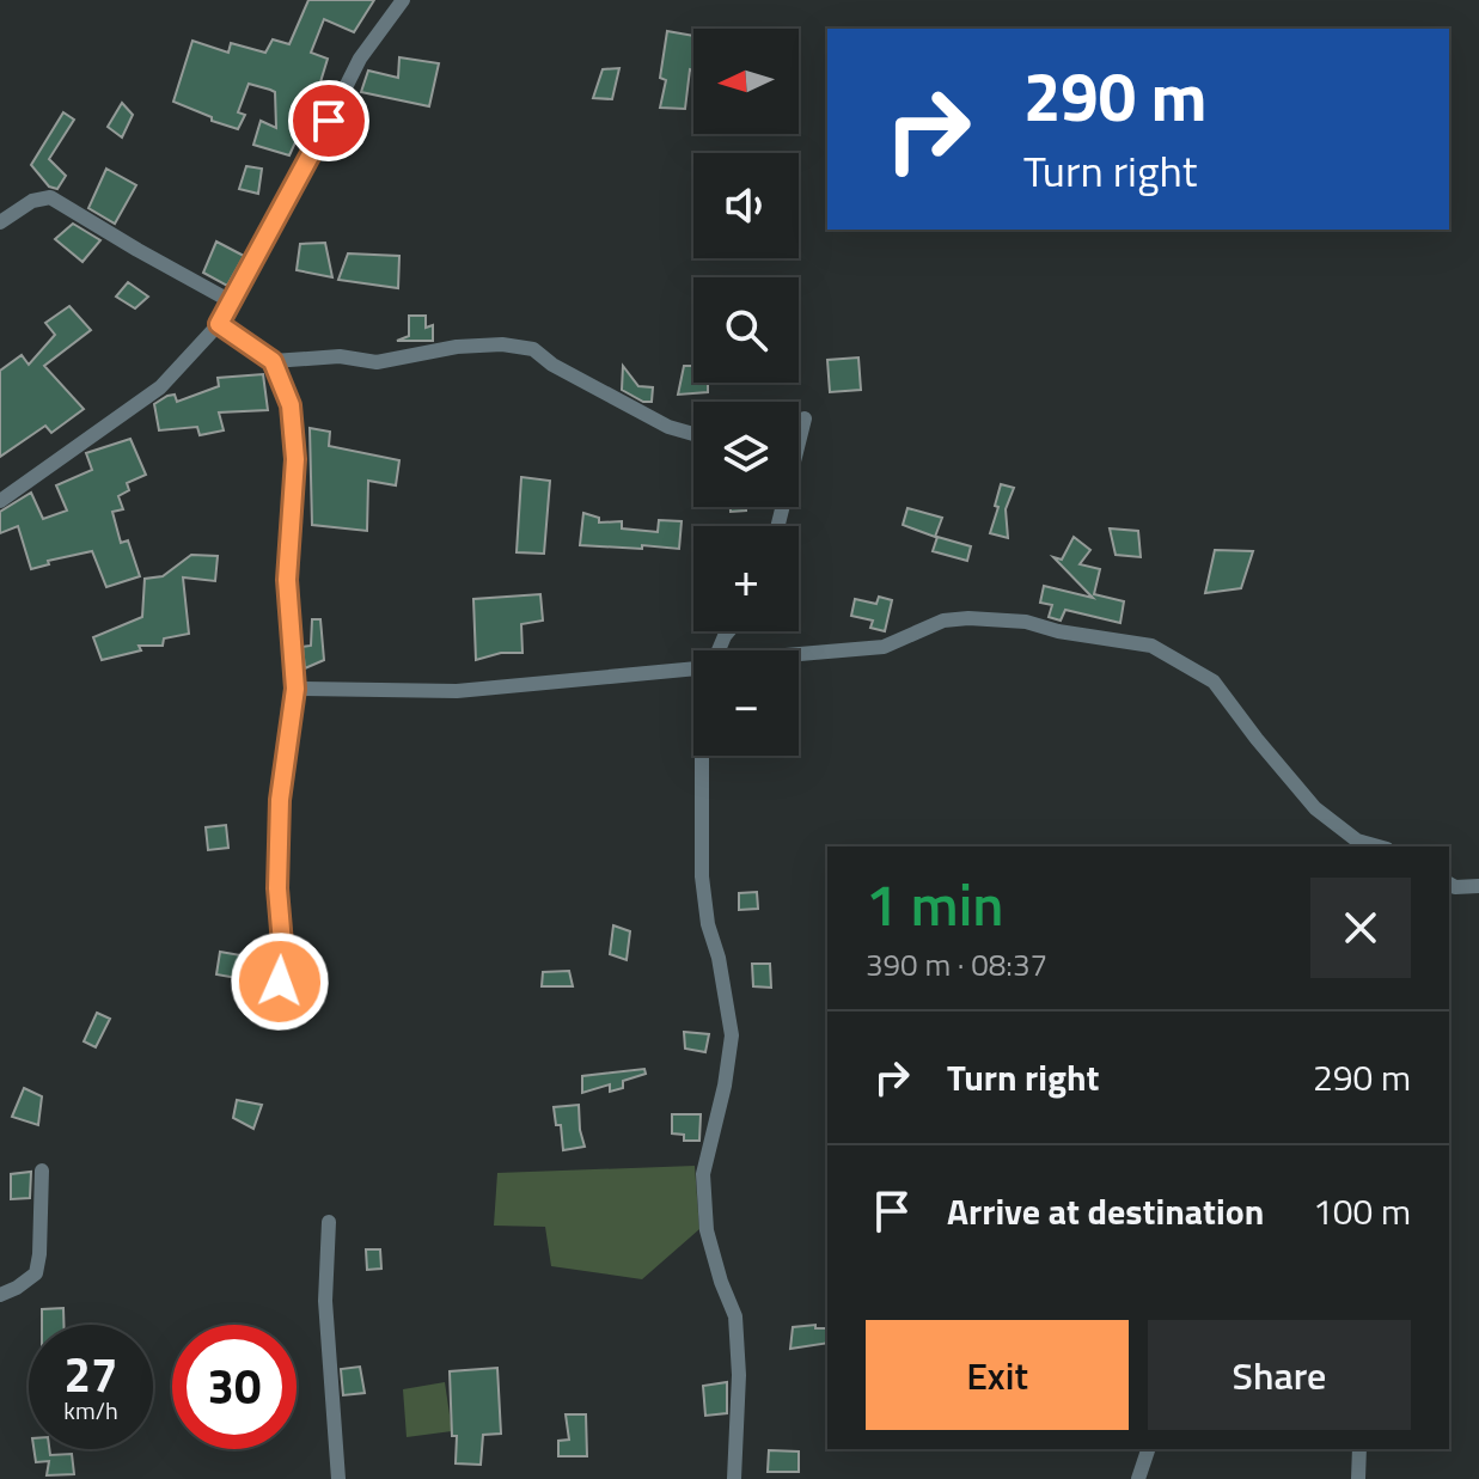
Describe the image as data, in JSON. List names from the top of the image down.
{
  "north": "left",
  "page": {
    "map_buttons": ["+", "−"],
    "turn": ["290 m", "Turn right"],
    "heading": ["1 min", "390 m · 08:37"],
    "list": [
      {
        "name": "Turn right",
        "value": "290 m"
      },
      {
        "name": "Arrive at destination",
        "value": "100 m"
      }
    ],
    "buttons": ["Exit", "Share"],
    "speed": "27 km/h",
    "limit": "30"
  }
}
